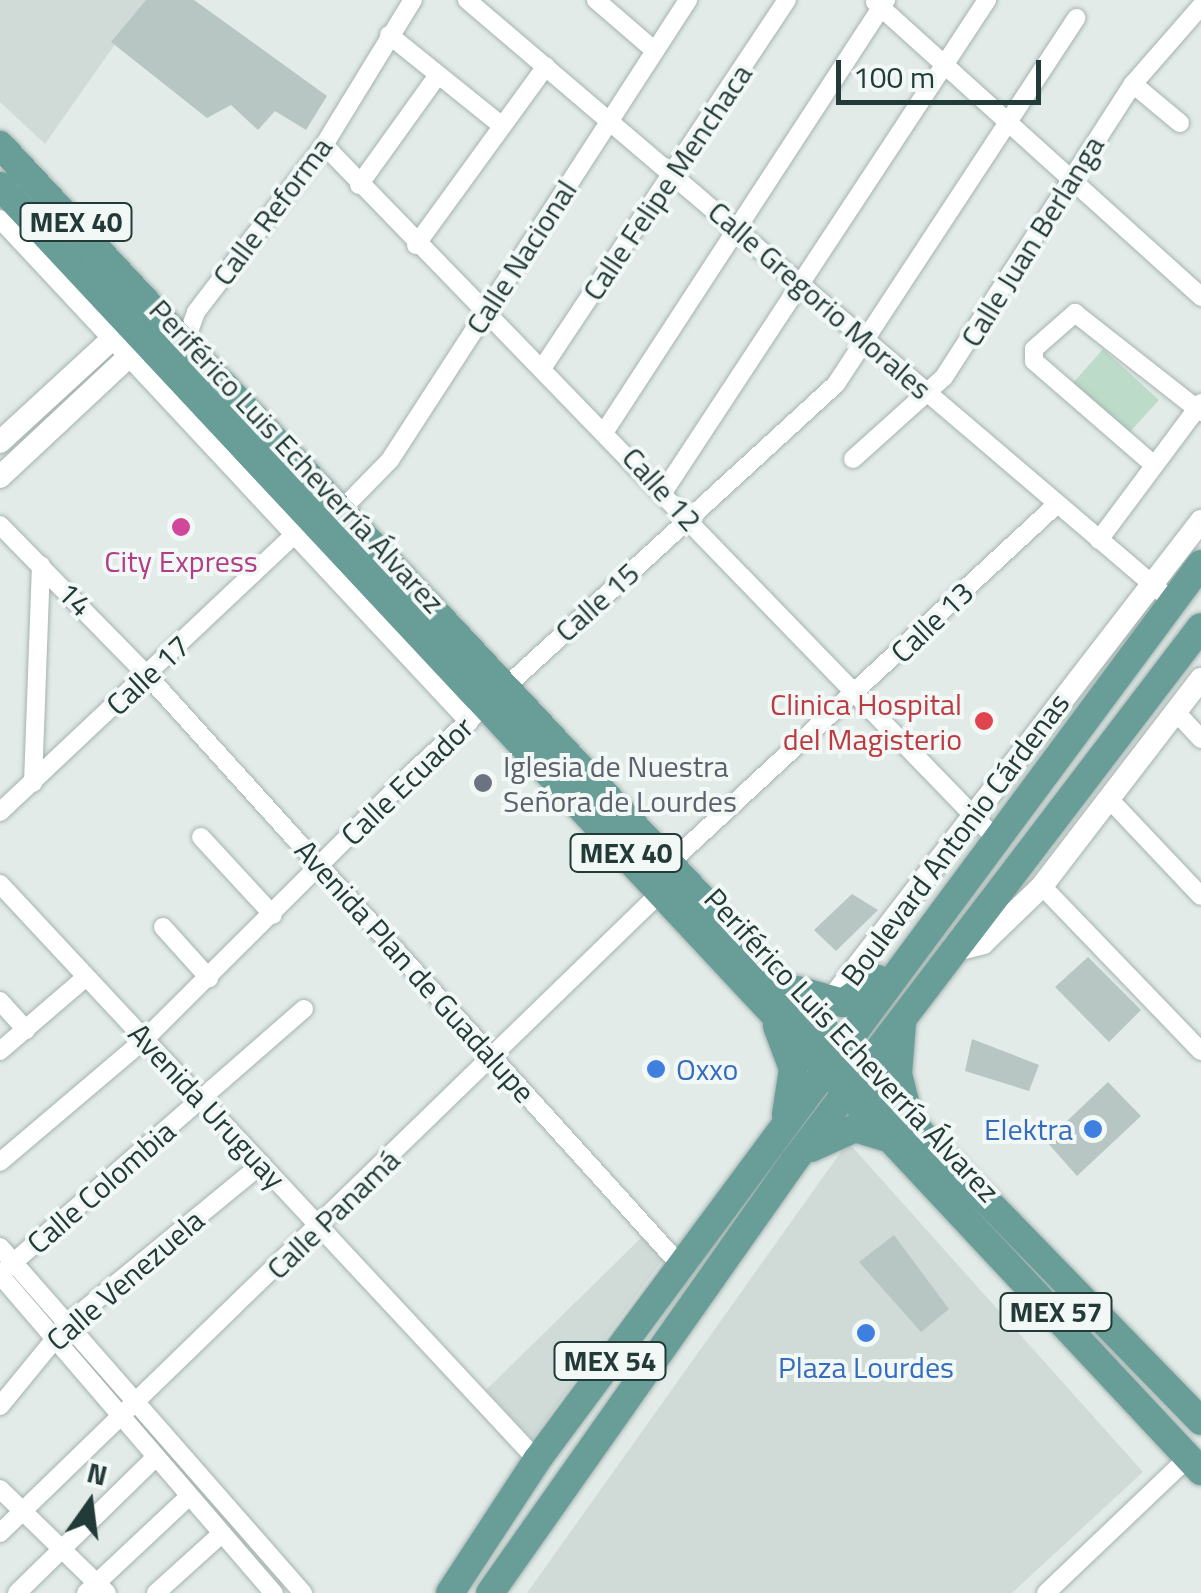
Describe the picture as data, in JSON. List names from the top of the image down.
{
  "streets": {
    "main road": [
      "MEX 40",
      "Periférico Luis Echeverría Álvarez",
      "Boulevard Antonio Cárdenas",
      "MEX 57",
      "MEX 54"
    ],
    "street": [
      "Calle Felipe Menchaca",
      "Calle Reforma",
      "Calle Juan Berlanga",
      "Calle Nacional",
      "Calle Gregorio Morales",
      "Calle 12",
      "14",
      "Calle 15",
      "Calle 13",
      "Calle 17",
      "Calle Ecuador",
      "Avenida Plan de Guadalupe",
      "Avenida Uruguay",
      "Calle Colombia",
      "Calle Panamá",
      "Calle Venezuela"
    ]
  },
  "crossings": [
    ["Calle Felipe Menchaca", "Calle Gregorio Morales"],
    ["Calle Felipe Menchaca", "Calle 12"],
    ["Calle Reforma", "Periférico Luis Echeverría Álvarez"],
    ["Calle Reforma", "Calle 12"],
    ["Calle Juan Berlanga", "Calle Gregorio Morales"],
    ["Calle Nacional", "Calle Gregorio Morales"],
    ["Calle Nacional", "Periférico Luis Echeverría Álvarez"],
    ["Calle Nacional", "Calle 12"],
    ["Calle Gregorio Morales", "Calle 15"],
    ["Calle Gregorio Morales", "Calle 13"],
    ["Calle Gregorio Morales", "Boulevard Antonio Cárdenas"],
    ["Periférico Luis Echeverría Álvarez", "Calle 15"],
    ["Periférico Luis Echeverría Álvarez", "Calle 13"],
    ["Periférico Luis Echeverría Álvarez", "Calle Ecuador"],
    ["Periférico Luis Echeverría Álvarez", "Boulevard Antonio Cárdenas"],
    ["Periférico Luis Echeverría Álvarez", "Calle Panamá"],
    ["Periférico Luis Echeverría Álvarez", "MEX 54"],
    ["Calle 12", "Calle 15"],
    ["Calle 12", "Calle 13"],
    ["Calle 12", "Boulevard Antonio Cárdenas"],
    ["14", "Calle 17"],
    ["14", "Avenida Plan de Guadalupe"],
    ["Calle 15", "Calle Ecuador"],
    ["Calle 17", "Avenida Plan de Guadalupe"],
    ["Calle Ecuador", "Avenida Plan de Guadalupe"],
    ["Calle Ecuador", "Avenida Uruguay"],
    ["Boulevard Antonio Cárdenas", "Avenida Plan de Guadalupe"],
    ["Boulevard Antonio Cárdenas", "Avenida Uruguay"],
    ["Avenida Plan de Guadalupe", "Calle Panamá"],
    ["Avenida Uruguay", "Calle Colombia"],
    ["Avenida Uruguay", "Calle Panamá"],
    ["Avenida Uruguay", "Calle Venezuela"]
  ],
  "places": [
    "City Express",
    "Clinica Hospital del Magisterio",
    "Iglesia de Nuestra Señora de Lourdes",
    "Oxxo",
    "Elektra",
    "Plaza Lourdes"
  ],
  "scale_bar": "100 m",
  "north": "top"
}
